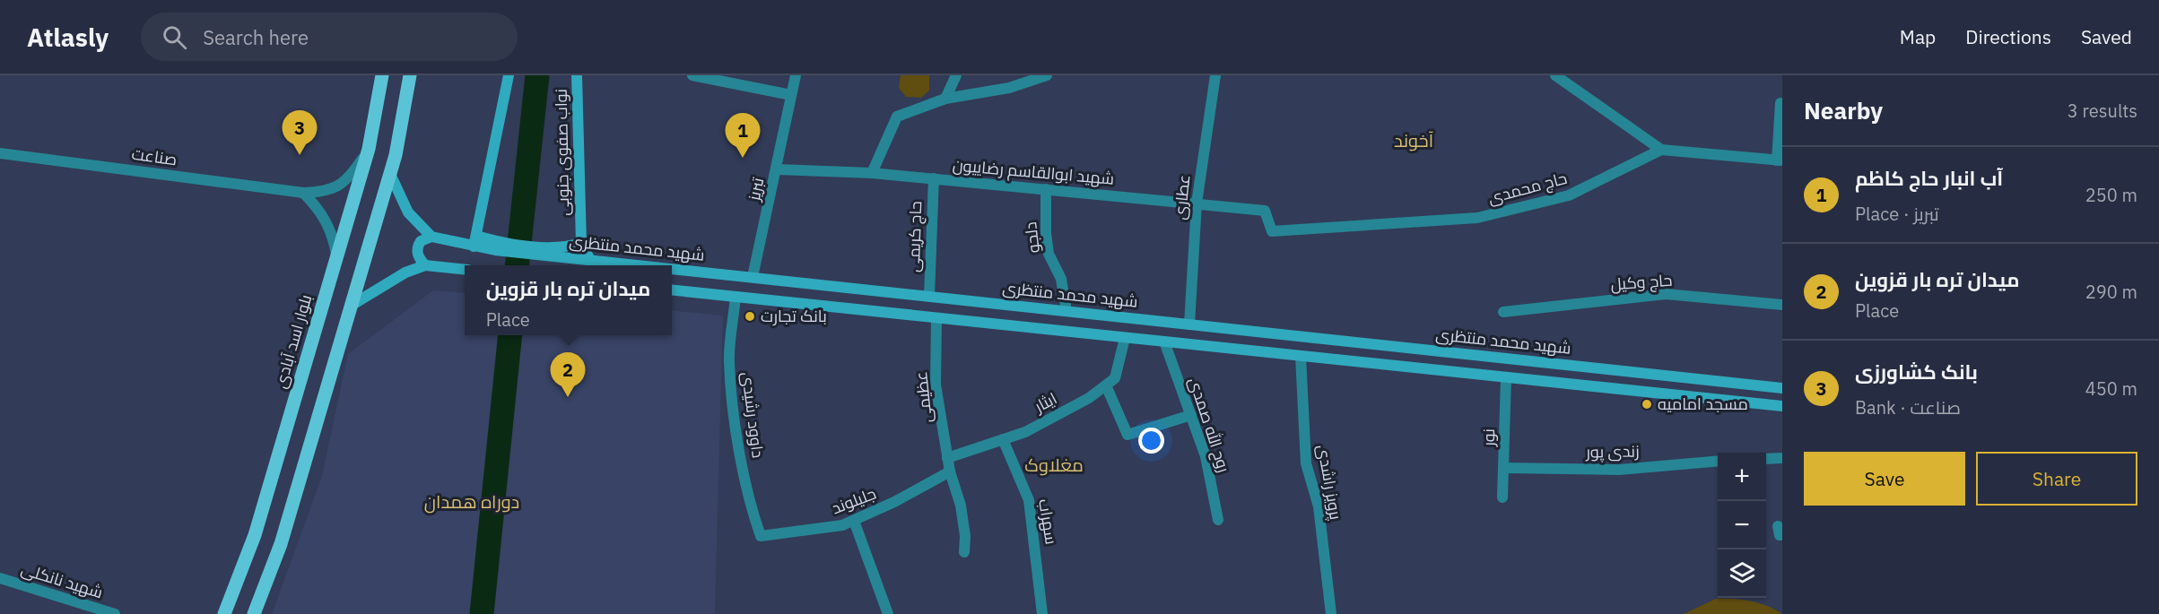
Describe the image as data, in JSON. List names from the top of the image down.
{
  "streets": {
    "main road": ["نواب صفوی جنوبی", "شهید محمد منتظری", "بلوار اسد آبادی"],
    "street": [
      "صناعت",
      "شهید ابوالقاسم رضاییون",
      "حاج محمدی",
      "تبریز",
      "عطاری",
      "حاج کریمی",
      "دلجو",
      "حاج وکیل",
      "عظیمی",
      "ایثار",
      "داوود رشیدی",
      "روح الله صمدی",
      "نور",
      "زندی پور",
      "پرویز راشدی",
      "جلیلوند",
      "سهراب",
      "شهید نانکلی"
    ]
  },
  "crossings": [
    ["نواب صفوی جنوبی", "شهید محمد منتظری"],
    ["صناعت", "بلوار اسد آبادی"],
    ["شهید ابوالقاسم رضاییون", "حاج محمدی"],
    ["شهید ابوالقاسم رضاییون", "تبریز"],
    ["شهید ابوالقاسم رضاییون", "عطاری"],
    ["شهید ابوالقاسم رضاییون", "حاج کریمی"],
    ["شهید ابوالقاسم رضاییون", "دلجو"],
    ["تبریز", "شهید محمد منتظری"],
    ["عطاری", "شهید محمد منتظری"],
    ["حاج کریمی", "شهید محمد منتظری"],
    ["دلجو", "شهید محمد منتظری"],
    ["عظیمی", "ایثار"],
    ["عظیمی", "جلیلوند"],
    ["ایثار", "سهراب"],
    ["داوود رشیدی", "جلیلوند"],
    ["نور", "زندی پور"]
  ],
  "districts": ["آخوند", "مغلاوک", "دوراه همدان"],
  "places": ["بانک تجارت", "مسجد امامیه"],
  "page": {
    "header": "Atlasly",
    "search": "Search here",
    "nav": ["Map", "Directions", "Saved"],
    "heading": ["Nearby", "3 results"],
    "pins": ["3", "1", "2"],
    "list": [
      {
        "mark": "1",
        "name": "آب انبار حاج کاظم",
        "note": "Place · تبریز",
        "value": "250 m"
      },
      {
        "mark": "2",
        "name": "میدان تره بار قزوین",
        "note": "Place",
        "value": "290 m"
      },
      {
        "mark": "3",
        "name": "بانک کشاورزی",
        "note": "Bank · صناعت",
        "value": "450 m"
      }
    ],
    "popup": ["میدان تره بار قزوین", "Place"],
    "buttons": ["Save", "Share"],
    "map_buttons": ["+", "−"]
  }
}
